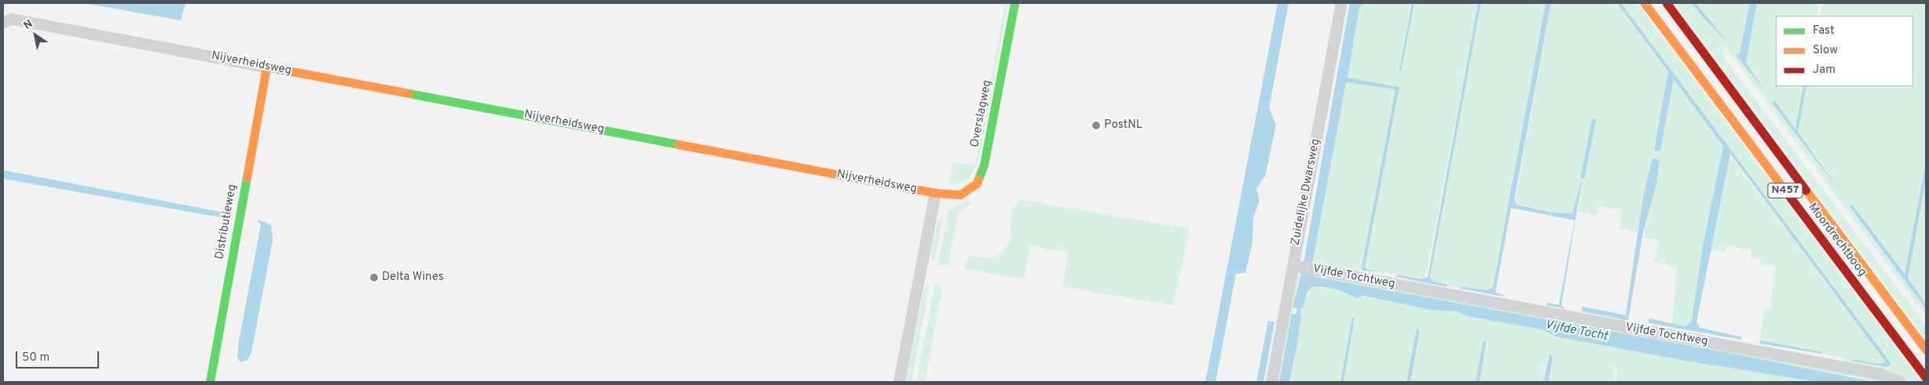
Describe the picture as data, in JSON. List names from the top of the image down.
{
  "streets": {
    "street": [
      "Nijverheidsweg",
      "Overslagweg",
      "N457",
      "Zuidelijke Dwarsweg",
      "Distributieweg",
      "Moordrechtboog",
      "Vijfde Tochtweg"
    ]
  },
  "crossings": [
    ["Nijverheidsweg", "Overslagweg"],
    ["Nijverheidsweg", "Distributieweg"],
    ["Zuidelijke Dwarsweg", "Vijfde Tochtweg"]
  ],
  "water": ["Vijfde Tocht"],
  "places": ["PostNL", "Delta Wines"],
  "legend": ["Fast", "Slow", "Jam"],
  "scale_bar": "50 m",
  "north": "top left"
}
